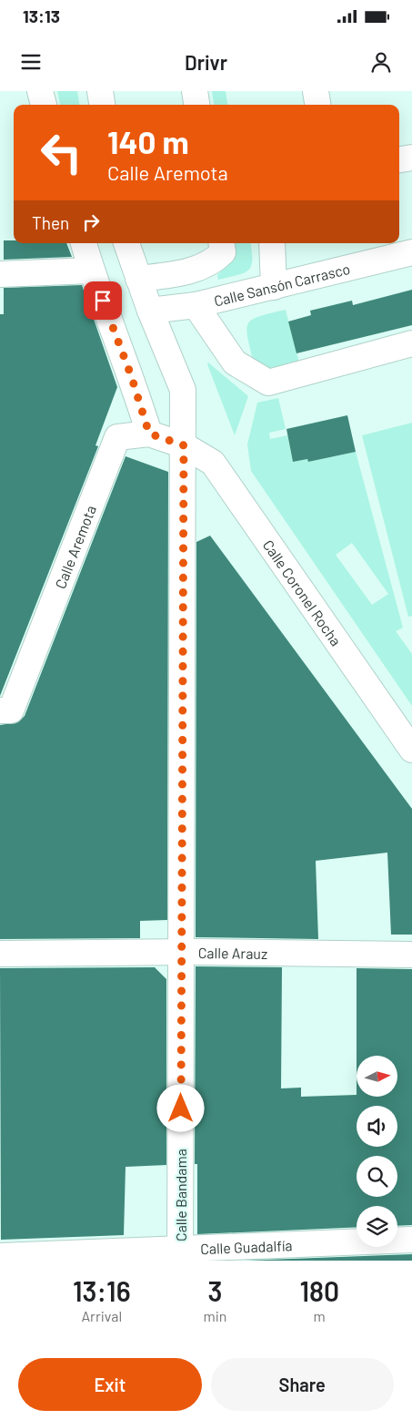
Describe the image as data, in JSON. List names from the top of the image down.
{
  "streets": {
    "street": [
      "Calle Sansón Carrasco",
      "Calle Aremota",
      "Calle Coronel Rocha",
      "Calle Arauz",
      "Calle Bandama",
      "Calle Guadalfía"
    ]
  },
  "crossings": [
    ["Calle Sansón Carrasco", "Calle Bandama"],
    ["Calle Aremota", "Calle Coronel Rocha"],
    ["Calle Aremota", "Calle Bandama"],
    ["Calle Coronel Rocha", "Calle Bandama"],
    ["Calle Arauz", "Calle Bandama"],
    ["Calle Bandama", "Calle Guadalfía"]
  ],
  "north": "right",
  "page": {
    "status": "13:13",
    "header": "Drivr",
    "turn": ["140 m", "Calle Aremota"],
    "then": "Then",
    "eta": [
      "13:16",
      "Arrival",
      "3",
      "min",
      "180",
      "m"
    ],
    "buttons": ["Exit", "Share"]
  }
}
